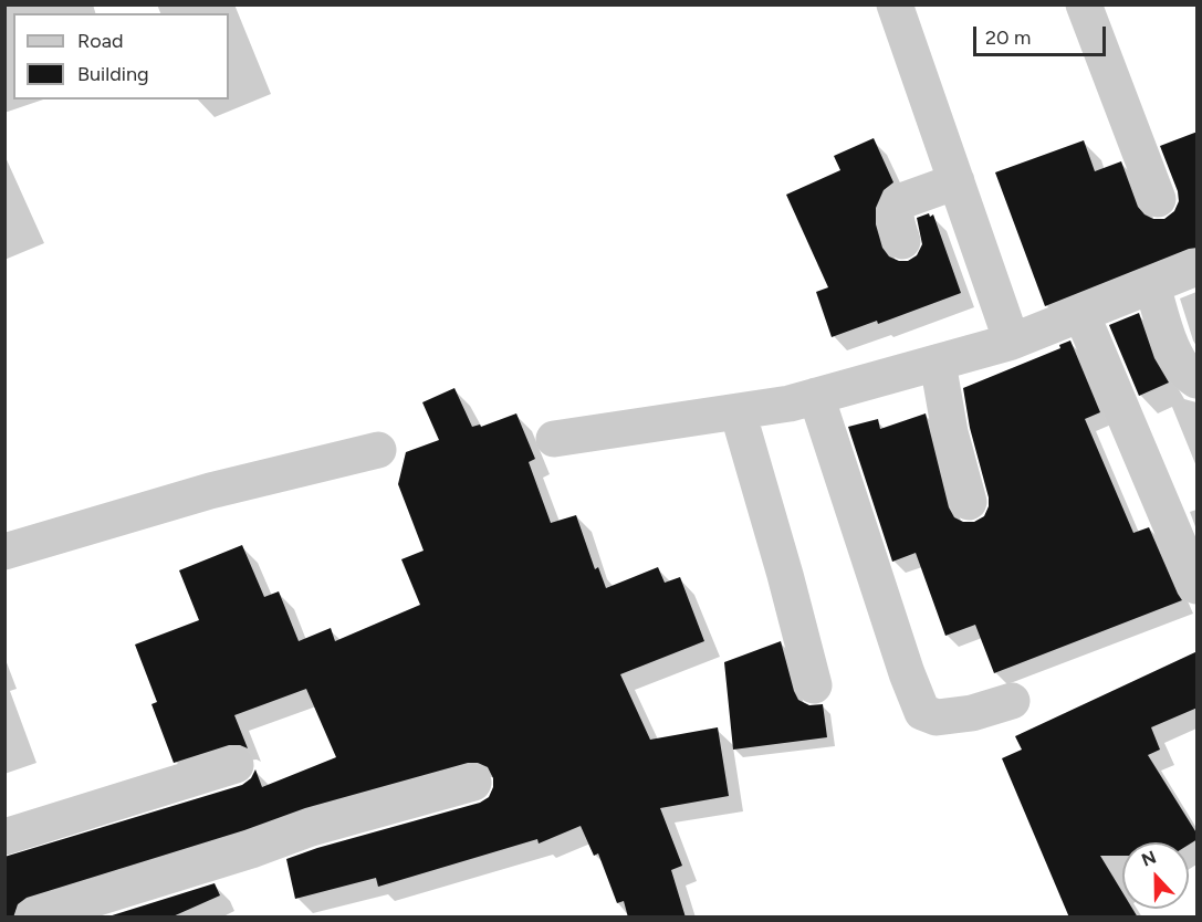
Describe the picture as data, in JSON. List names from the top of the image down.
{
  "legend": ["Road", "Building"],
  "scale_bar": "20 m",
  "north": "top"
}
